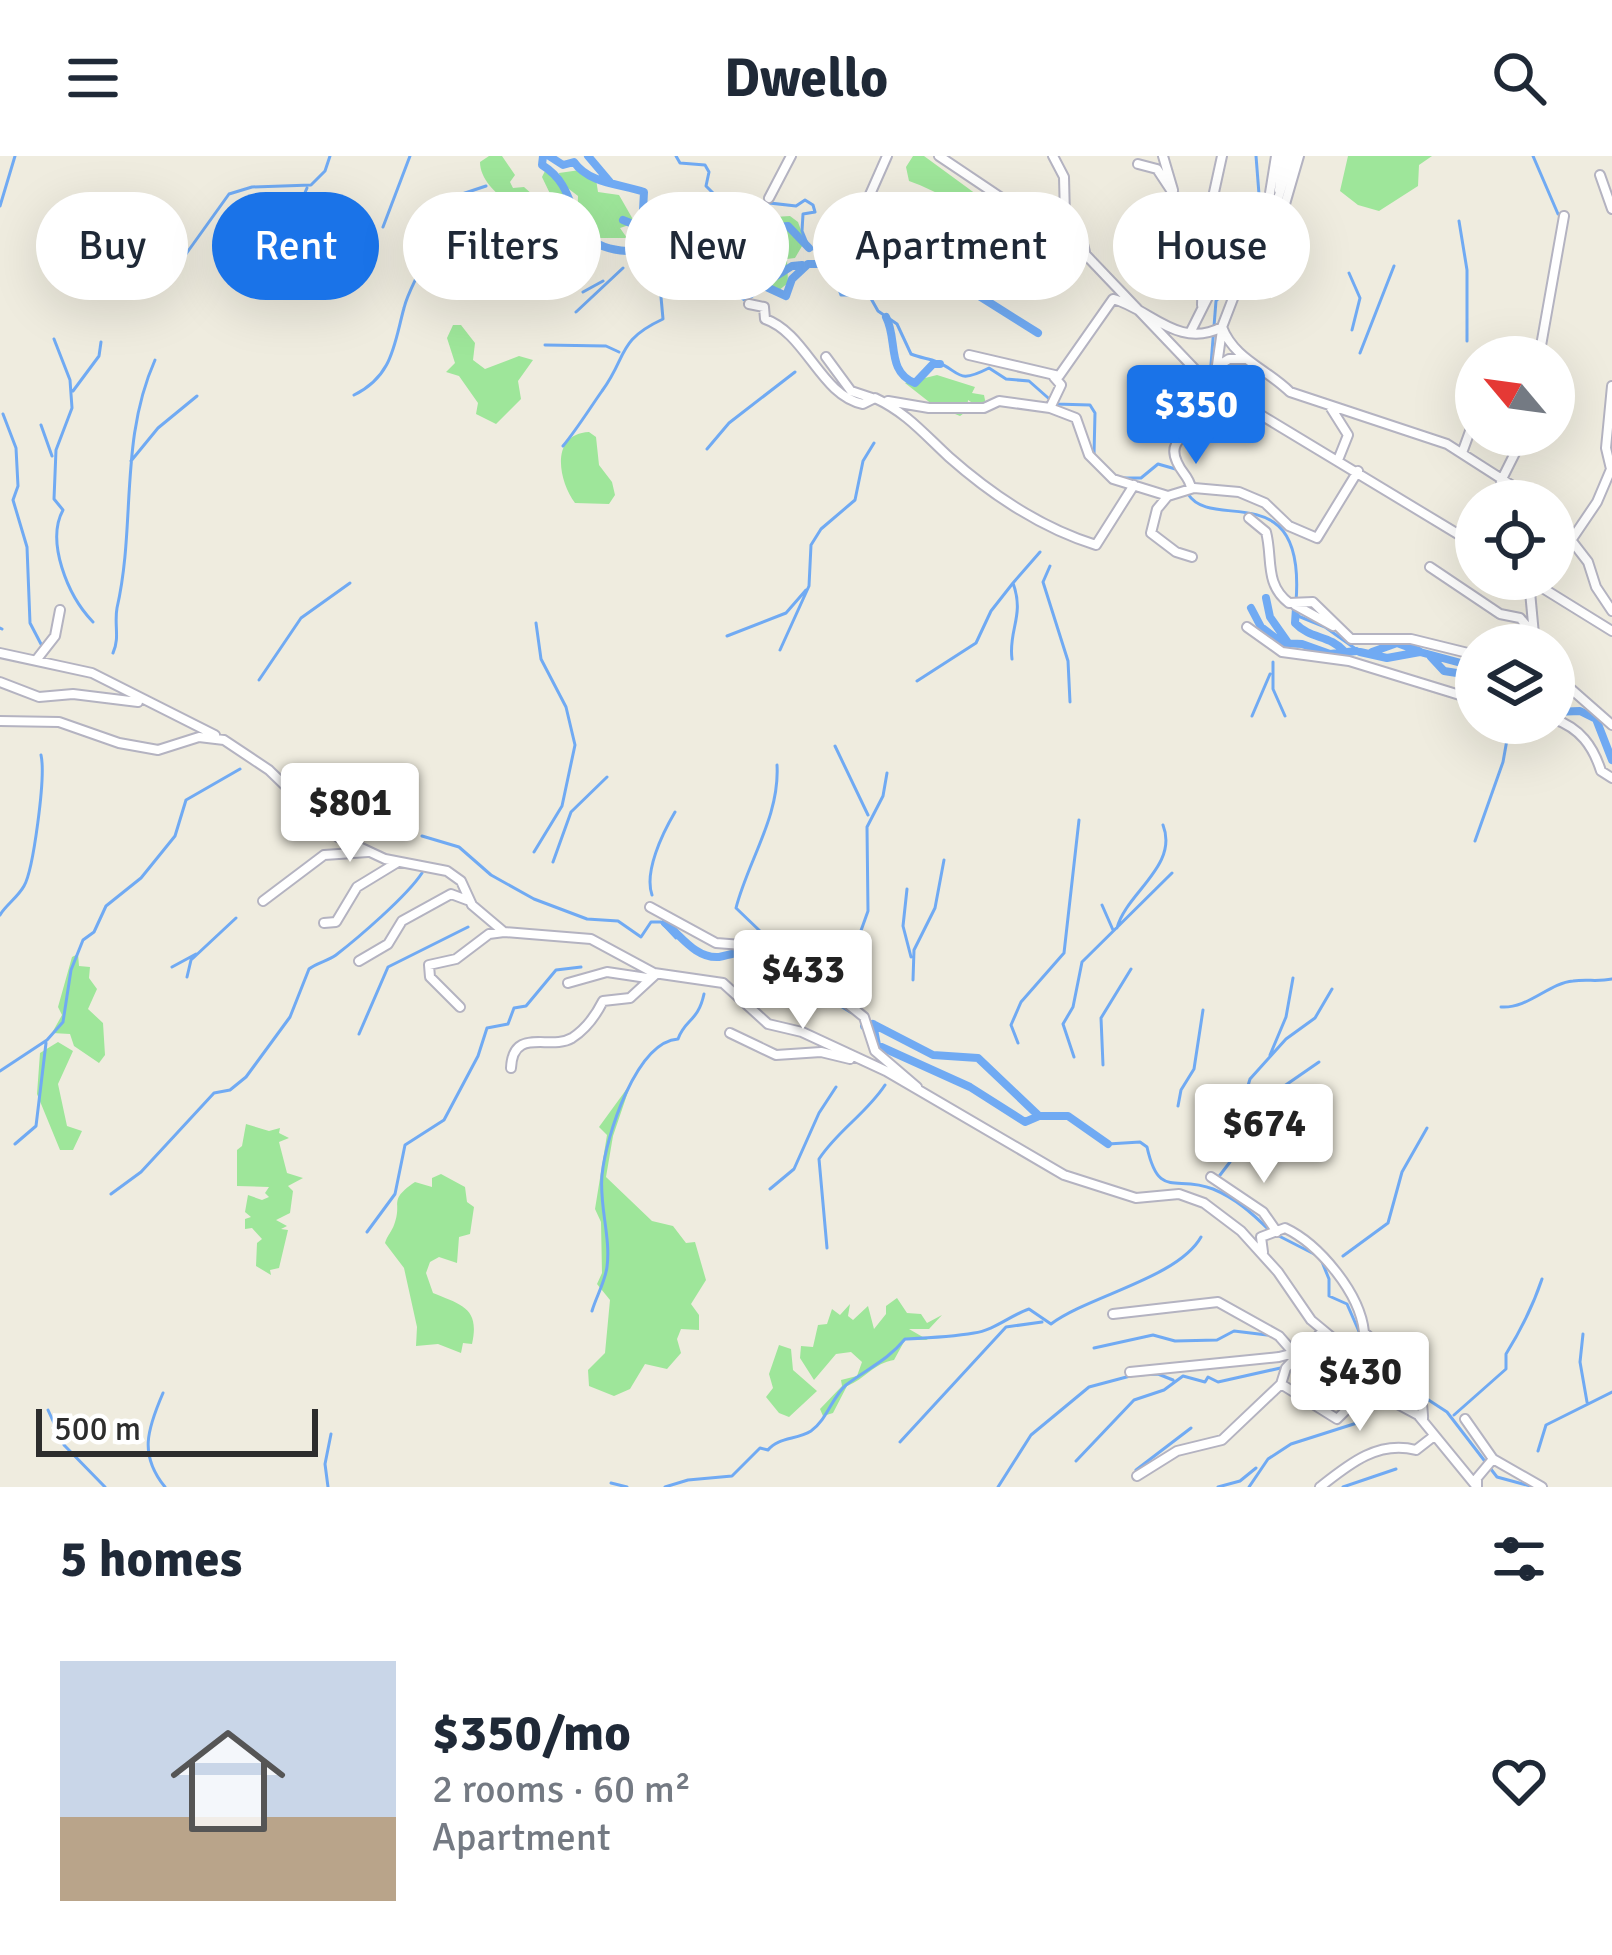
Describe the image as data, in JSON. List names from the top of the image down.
{
  "scale_bar": "500 m",
  "north": "top left",
  "page": {
    "header": "Dwello",
    "chip": [
      "Buy",
      "Rent",
      "Filters",
      "New",
      "Apartment",
      "House"
    ],
    "price": [
      "$350",
      "$801",
      "$433",
      "$674",
      "$430"
    ],
    "scale": "500 m",
    "heading": "5 homes",
    "list": [
      {
        "name": "$350/mo",
        "note": "2 rooms · 60 m² · Apartment"
      }
    ]
  }
}
